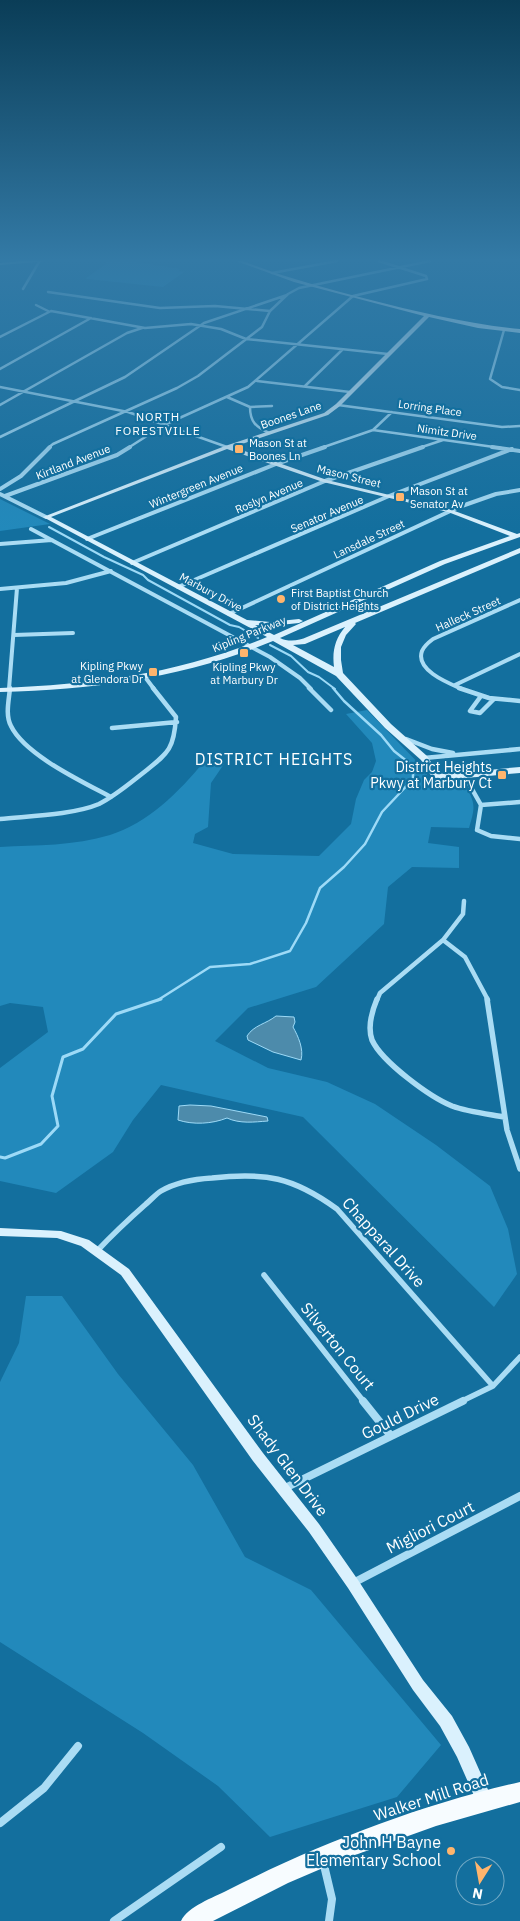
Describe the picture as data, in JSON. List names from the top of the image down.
{
  "streets": {
    "main road": ["Walker Mill Road"],
    "street": [
      "Lorring Place",
      "Boones Lane",
      "Nimitz Drive",
      "Kirtland Avenue",
      "Mason Street",
      "Wintergreen Avenue",
      "Roslyn Avenue",
      "Senator Avenue",
      "Lansdale Street",
      "Marbury Drive",
      "Halleck Street",
      "Kipling Parkway",
      "Chapparal Drive",
      "Silverton Court",
      "Gould Drive",
      "Shady Glen Drive",
      "Migliori Court"
    ]
  },
  "crossings": [
    ["Lorring Place", "Boones Lane"],
    ["Lorring Place", "Wintergreen Avenue"],
    ["Boones Lane", "Mason Street"],
    ["Boones Lane", "Marbury Drive"],
    ["Nimitz Drive", "Wintergreen Avenue"],
    ["Nimitz Drive", "Roslyn Avenue"],
    ["Nimitz Drive", "Senator Avenue"],
    ["Kirtland Avenue", "Mason Street"],
    ["Kirtland Avenue", "Marbury Drive"],
    ["Mason Street", "Wintergreen Avenue"],
    ["Mason Street", "Roslyn Avenue"],
    ["Mason Street", "Senator Avenue"],
    ["Mason Street", "Lansdale Street"],
    ["Mason Street", "Kipling Parkway"],
    ["Wintergreen Avenue", "Marbury Drive"],
    ["Roslyn Avenue", "Marbury Drive"],
    ["Senator Avenue", "Marbury Drive"],
    ["Lansdale Street", "Marbury Drive"],
    ["Marbury Drive", "Kipling Parkway"],
    ["Chapparal Drive", "Gould Drive"],
    ["Chapparal Drive", "Shady Glen Drive"],
    ["Silverton Court", "Gould Drive"],
    ["Gould Drive", "Shady Glen Drive"],
    ["Shady Glen Drive", "Migliori Court"],
    ["Shady Glen Drive", "Walker Mill Road"]
  ],
  "districts": ["NORTH FORESTVILLE", "DISTRICT HEIGHTS"],
  "places": {
    "transit": [
      "Mason St at Boones Ln",
      "Mason St at Senator Av",
      "Kipling Pkwy at Marbury Dr",
      "Kipling Pkwy at Glendora Dr",
      "District Heights Pkwy at Marbury Ct"
    ],
    "other": ["First Baptist Church of District Heights", "John H Bayne Elementary School"]
  },
  "north": "bottom"
}
